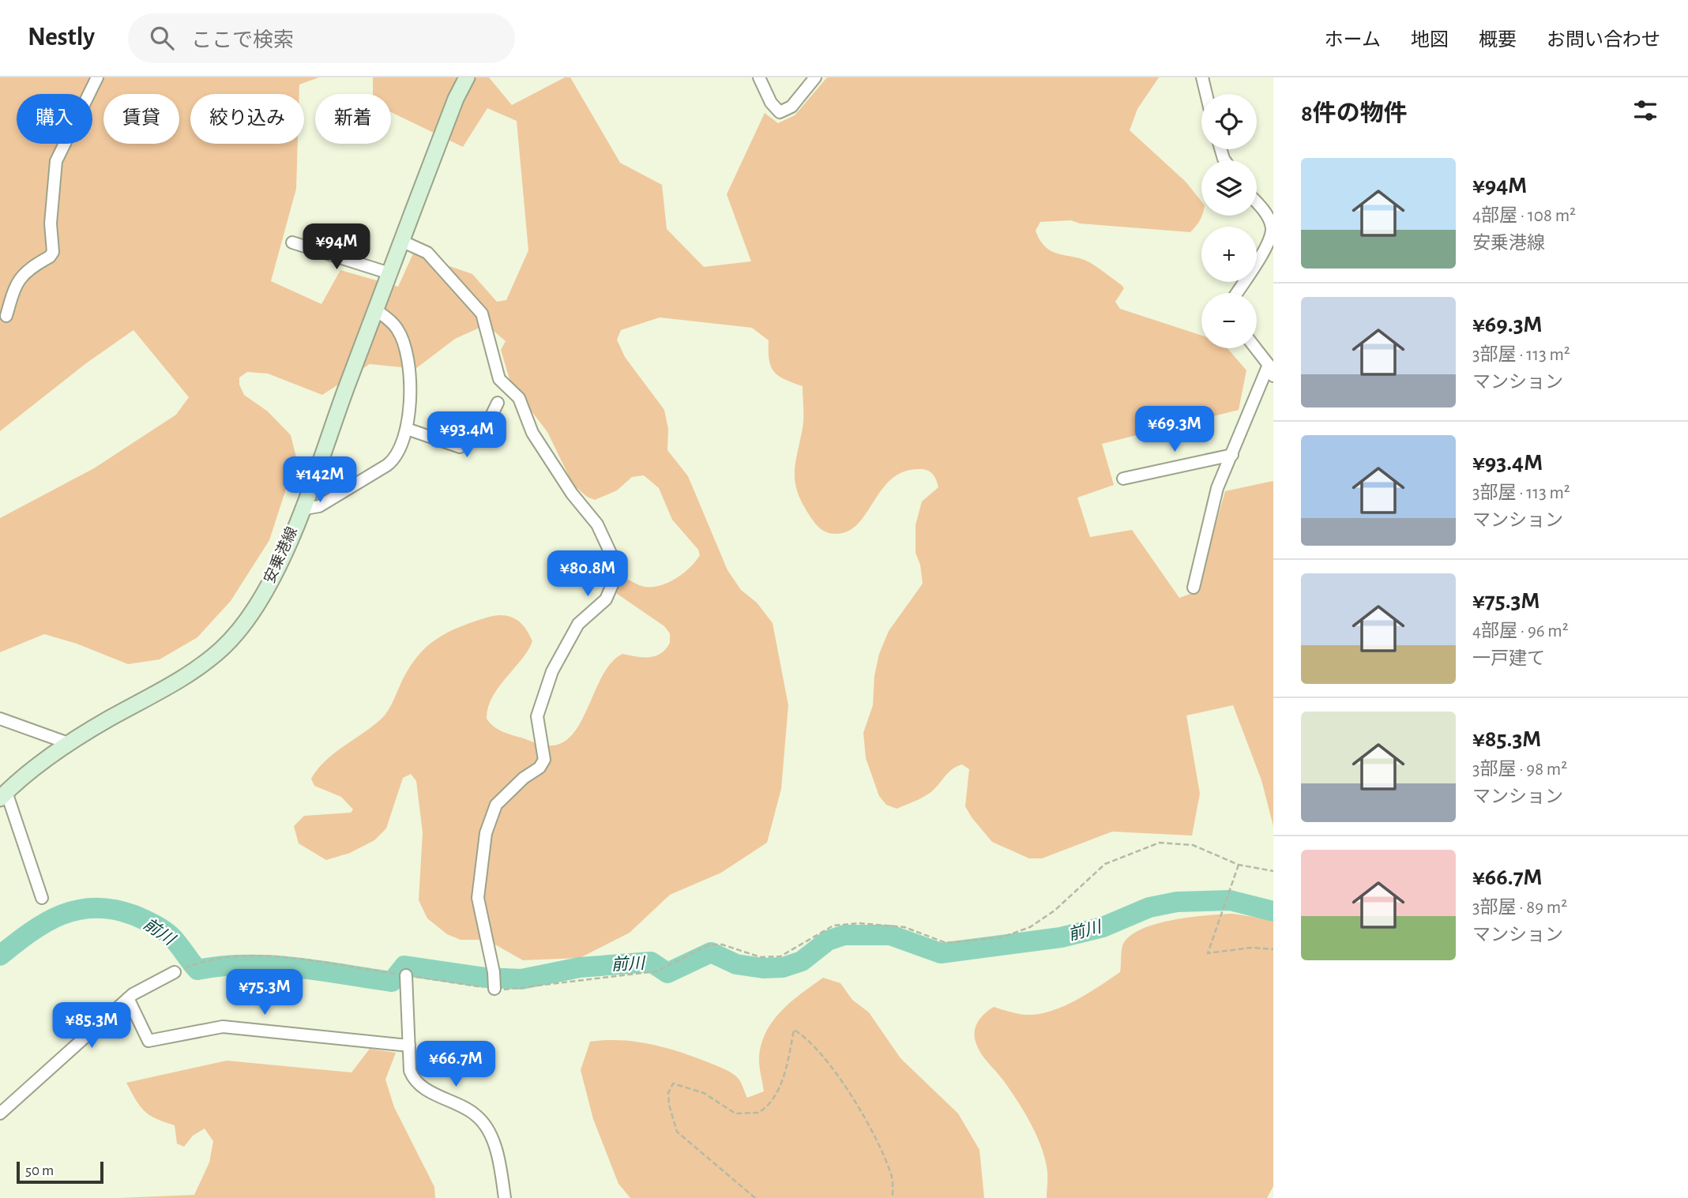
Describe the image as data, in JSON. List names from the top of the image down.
{
  "streets": {
    "main road": ["安乗港線"]
  },
  "water": ["前川"],
  "scale_bar": "50 m",
  "page": {
    "header": "Nestly",
    "search": "ここで検索",
    "nav": [
      "ホーム",
      "地図",
      "概要",
      "お問い合わせ"
    ],
    "heading": "8件の物件",
    "map_buttons": ["+", "−"],
    "chip": [
      "購入",
      "賃貸",
      "絞り込み",
      "新着"
    ],
    "list": [
      {
        "name": "¥94M",
        "note": "4部屋 · 108 m² · 安乗港線"
      },
      {
        "name": "¥69.3M",
        "note": "3部屋 · 113 m² · マンション"
      },
      {
        "name": "¥93.4M",
        "note": "3部屋 · 113 m² · マンション"
      },
      {
        "name": "¥75.3M",
        "note": "4部屋 · 96 m² · 一戸建て"
      },
      {
        "name": "¥85.3M",
        "note": "3部屋 · 98 m² · マンション"
      },
      {
        "name": "¥66.7M",
        "note": "3部屋 · 89 m² · マンション"
      }
    ],
    "price": [
      "¥94M",
      "¥69.3M",
      "¥93.4M",
      "¥142M",
      "¥80.8M",
      "¥75.3M",
      "¥85.3M",
      "¥66.7M"
    ],
    "scale": "50 m"
  }
}
